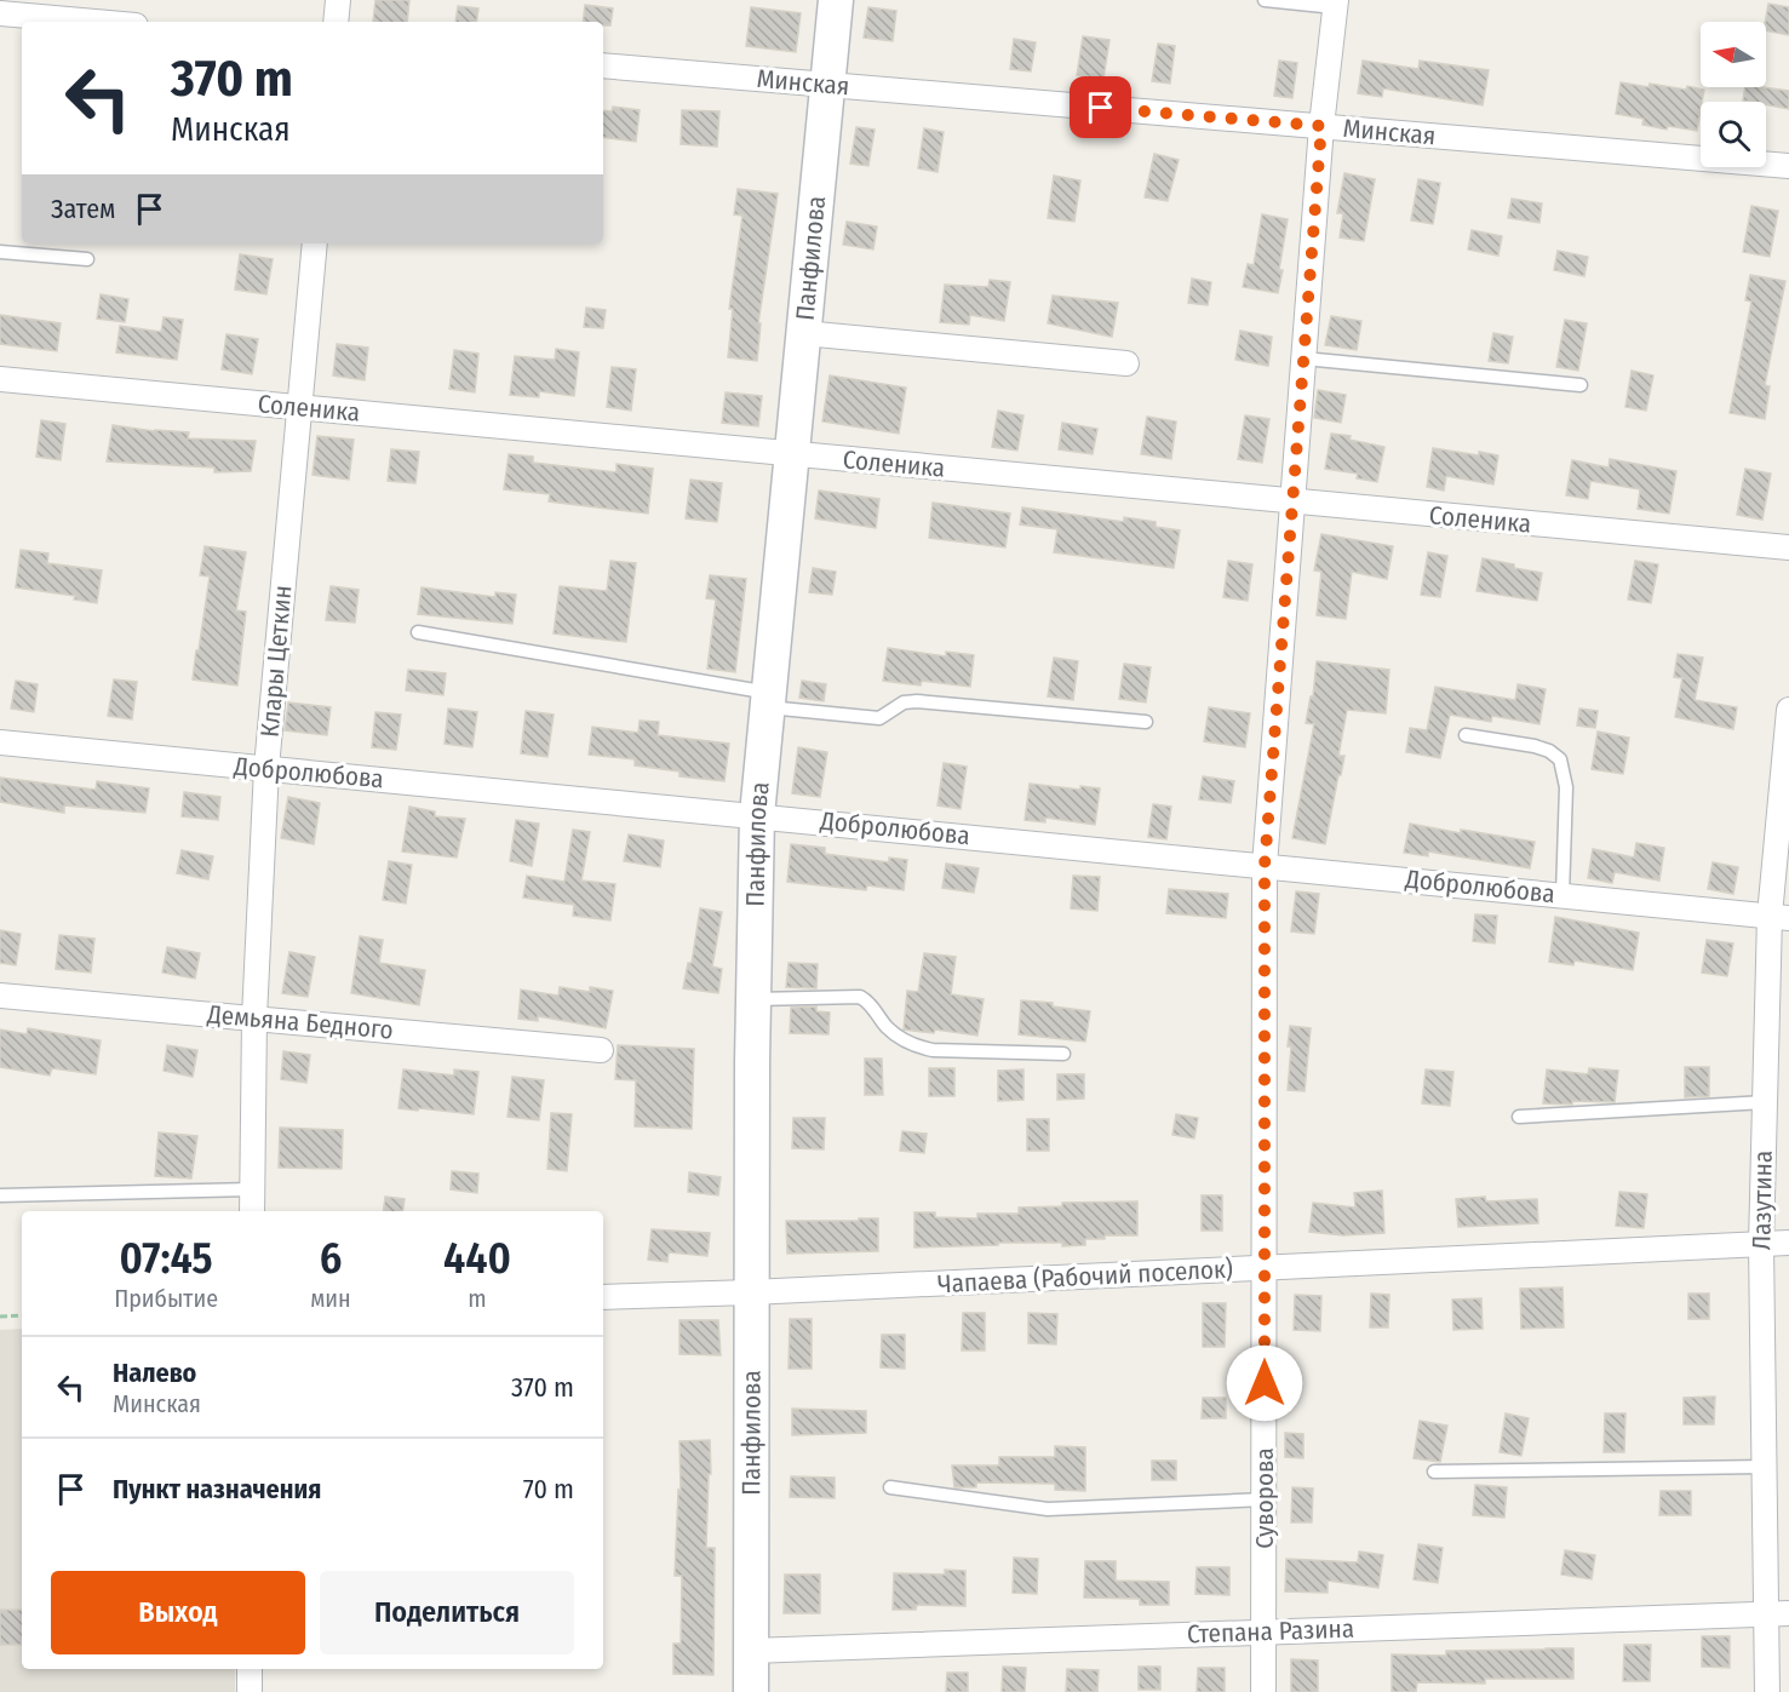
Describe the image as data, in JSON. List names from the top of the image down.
{
  "streets": {
    "street": [
      "Минская",
      "Панфилова",
      "Соленика",
      "Клары Цеткин",
      "Добролюбова",
      "Демьяна Бедного",
      "Лазутина",
      "Чапаева (Рабочий поселок)",
      "Суворова",
      "Степана Разина"
    ]
  },
  "crossings": [
    ["Минская", "Панфилова"],
    ["Минская", "Суворова"],
    ["Панфилова", "Соленика"],
    ["Панфилова", "Добролюбова"],
    ["Панфилова", "Чапаева (Рабочий поселок)"],
    ["Панфилова", "Степана Разина"],
    ["Соленика", "Клары Цеткин"],
    ["Соленика", "Суворова"],
    ["Клары Цеткин", "Добролюбова"],
    ["Клары Цеткин", "Демьяна Бедного"],
    ["Добролюбова", "Лазутина"],
    ["Добролюбова", "Суворова"],
    ["Лазутина", "Чапаева (Рабочий поселок)"],
    ["Лазутина", "Степана Разина"],
    ["Чапаева (Рабочий поселок)", "Суворова"],
    ["Суворова", "Степана Разина"]
  ],
  "north": "left",
  "page": {
    "turn": ["370 m", "Минская"],
    "then": "Затем",
    "eta": [
      "07:45",
      "Прибытие",
      "6",
      "мин",
      "440",
      "m"
    ],
    "list": [
      {
        "name": "Налево",
        "note": "Минская",
        "value": "370 m"
      },
      {
        "name": "Пункт назначения",
        "value": "70 m"
      }
    ],
    "buttons": ["Выход", "Поделиться"]
  }
}
